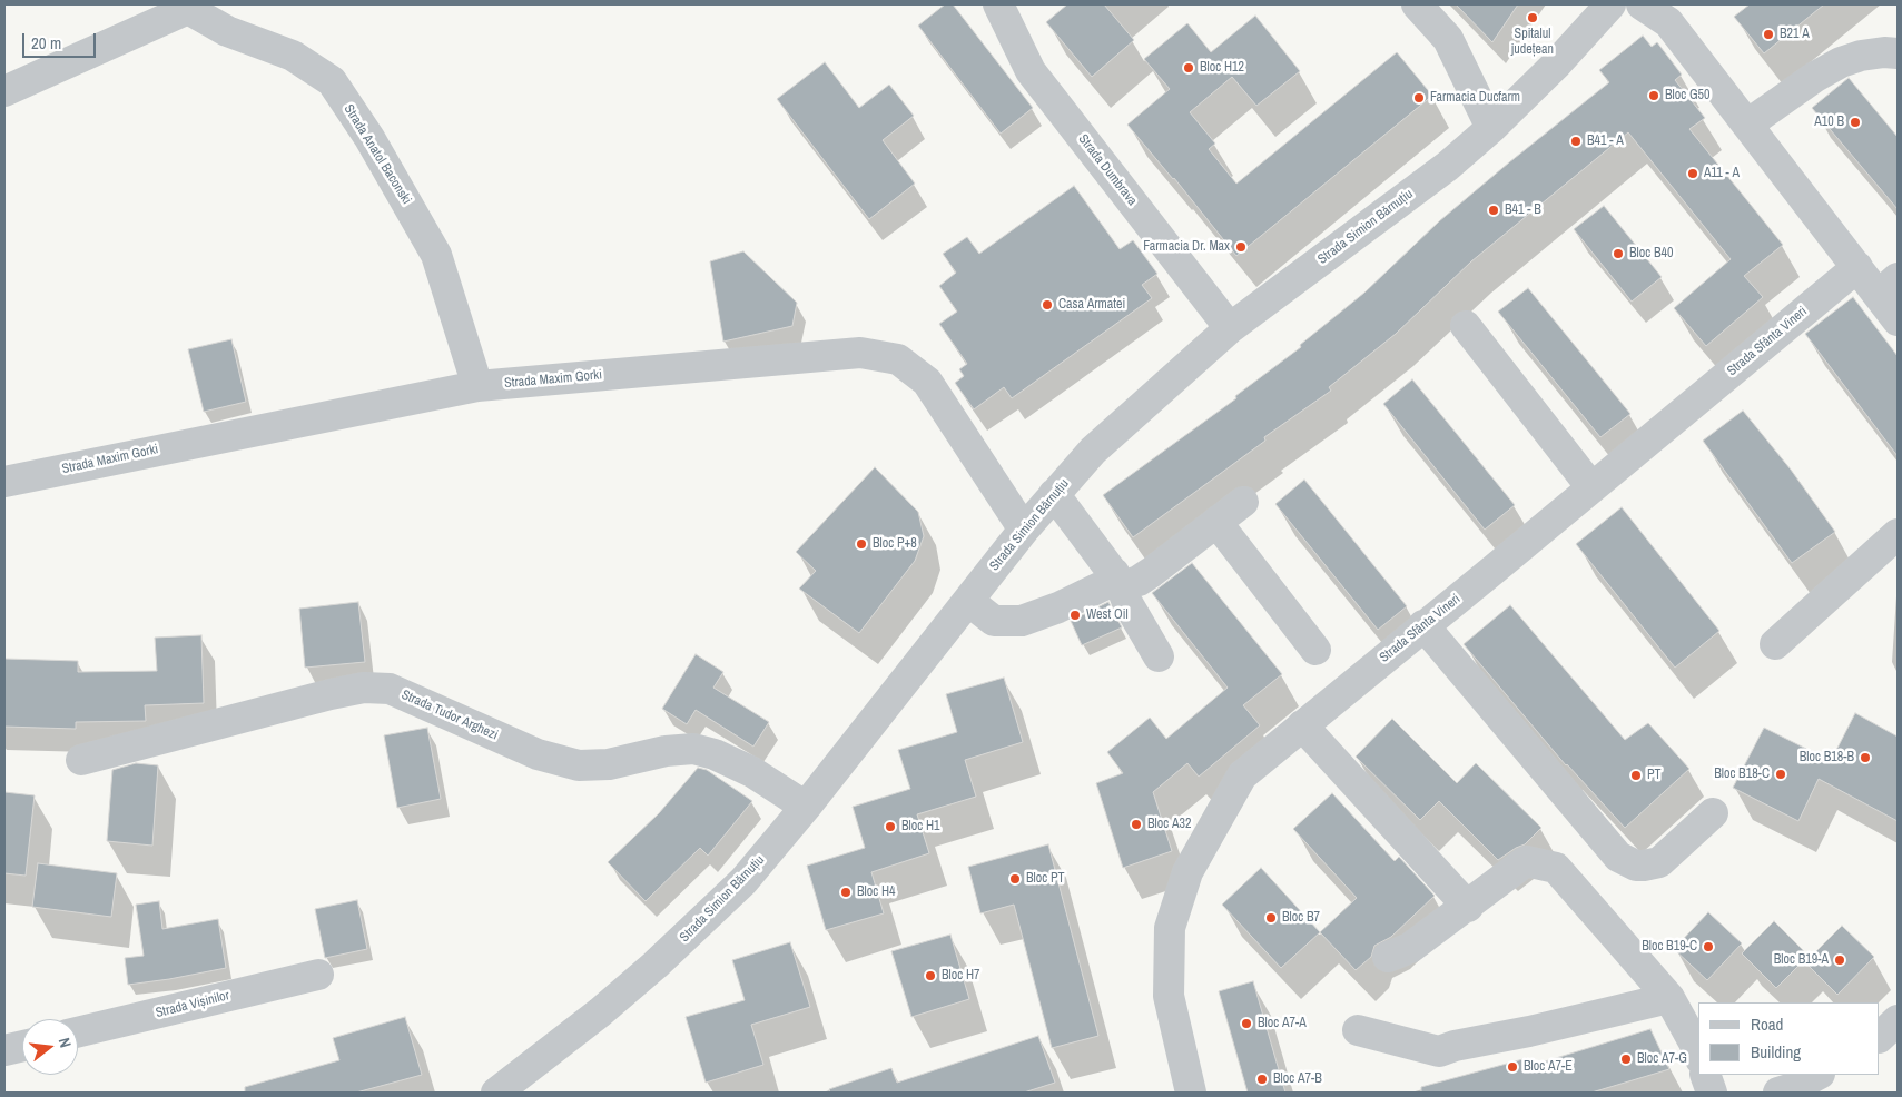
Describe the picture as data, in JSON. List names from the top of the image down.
{
  "streets": {
    "street": [
      "Strada Anatol Baconski",
      "Strada Dumbrava",
      "Strada Simion Bărnuțiu",
      "Strada Sfânta Vineri",
      "Strada Maxim Gorki",
      "Strada Tudor Arghezi",
      "Strada Vișinilor"
    ]
  },
  "crossings": [
    ["Strada Anatol Baconski", "Strada Maxim Gorki"],
    ["Strada Dumbrava", "Strada Simion Bărnuțiu"],
    ["Strada Simion Bărnuțiu", "Strada Maxim Gorki"],
    ["Strada Simion Bărnuțiu", "Strada Tudor Arghezi"]
  ],
  "places": [
    "Spitalul județean",
    "B21 A",
    "Bloc H12",
    "Bloc G50",
    "Farmacia Ducfarm",
    "A10 B",
    "B41 - A",
    "A11 - A",
    "B41 - B",
    "Farmacia Dr. Max",
    "Bloc B40",
    "Casa Armatei",
    "Bloc P+8",
    "West Oil",
    "Bloc B18-B",
    "Bloc B18-C",
    "PT",
    "Bloc A32",
    "Bloc H1",
    "Bloc PT",
    "Bloc H4",
    "Bloc B7",
    "Bloc B19-C",
    "Bloc B19-A",
    "Bloc H7",
    "Bloc A7-A",
    "Bloc A7-G",
    "Bloc A7-E",
    "Bloc A7-B"
  ],
  "legend": ["Road", "Building"],
  "scale_bar": "20 m",
  "north": "right"
}
